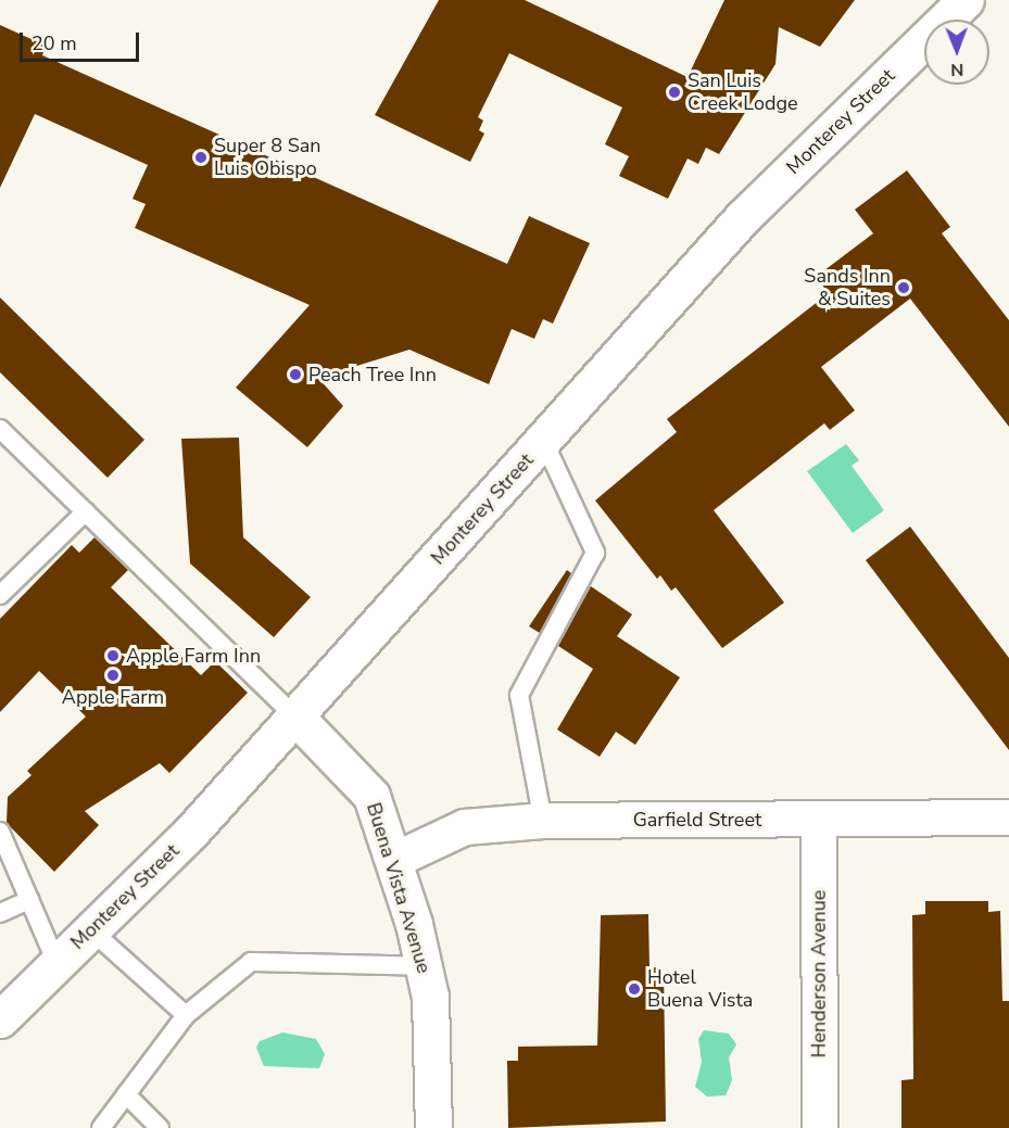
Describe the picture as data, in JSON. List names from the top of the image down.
{
  "streets": {
    "street": [
      "Monterey Street",
      "Garfield Street",
      "Buena Vista Avenue",
      "Henderson Avenue"
    ]
  },
  "crossings": [
    ["Monterey Street", "Buena Vista Avenue"],
    ["Garfield Street", "Buena Vista Avenue"],
    ["Garfield Street", "Henderson Avenue"]
  ],
  "places": [
    "San Luis Creek Lodge",
    "Super 8 San Luis Obispo",
    "Sands Inn & Suites",
    "Peach Tree Inn",
    "Apple Farm Inn",
    "Apple Farm",
    "Hotel Buena Vista"
  ],
  "scale_bar": "20 m",
  "north": "bottom"
}
